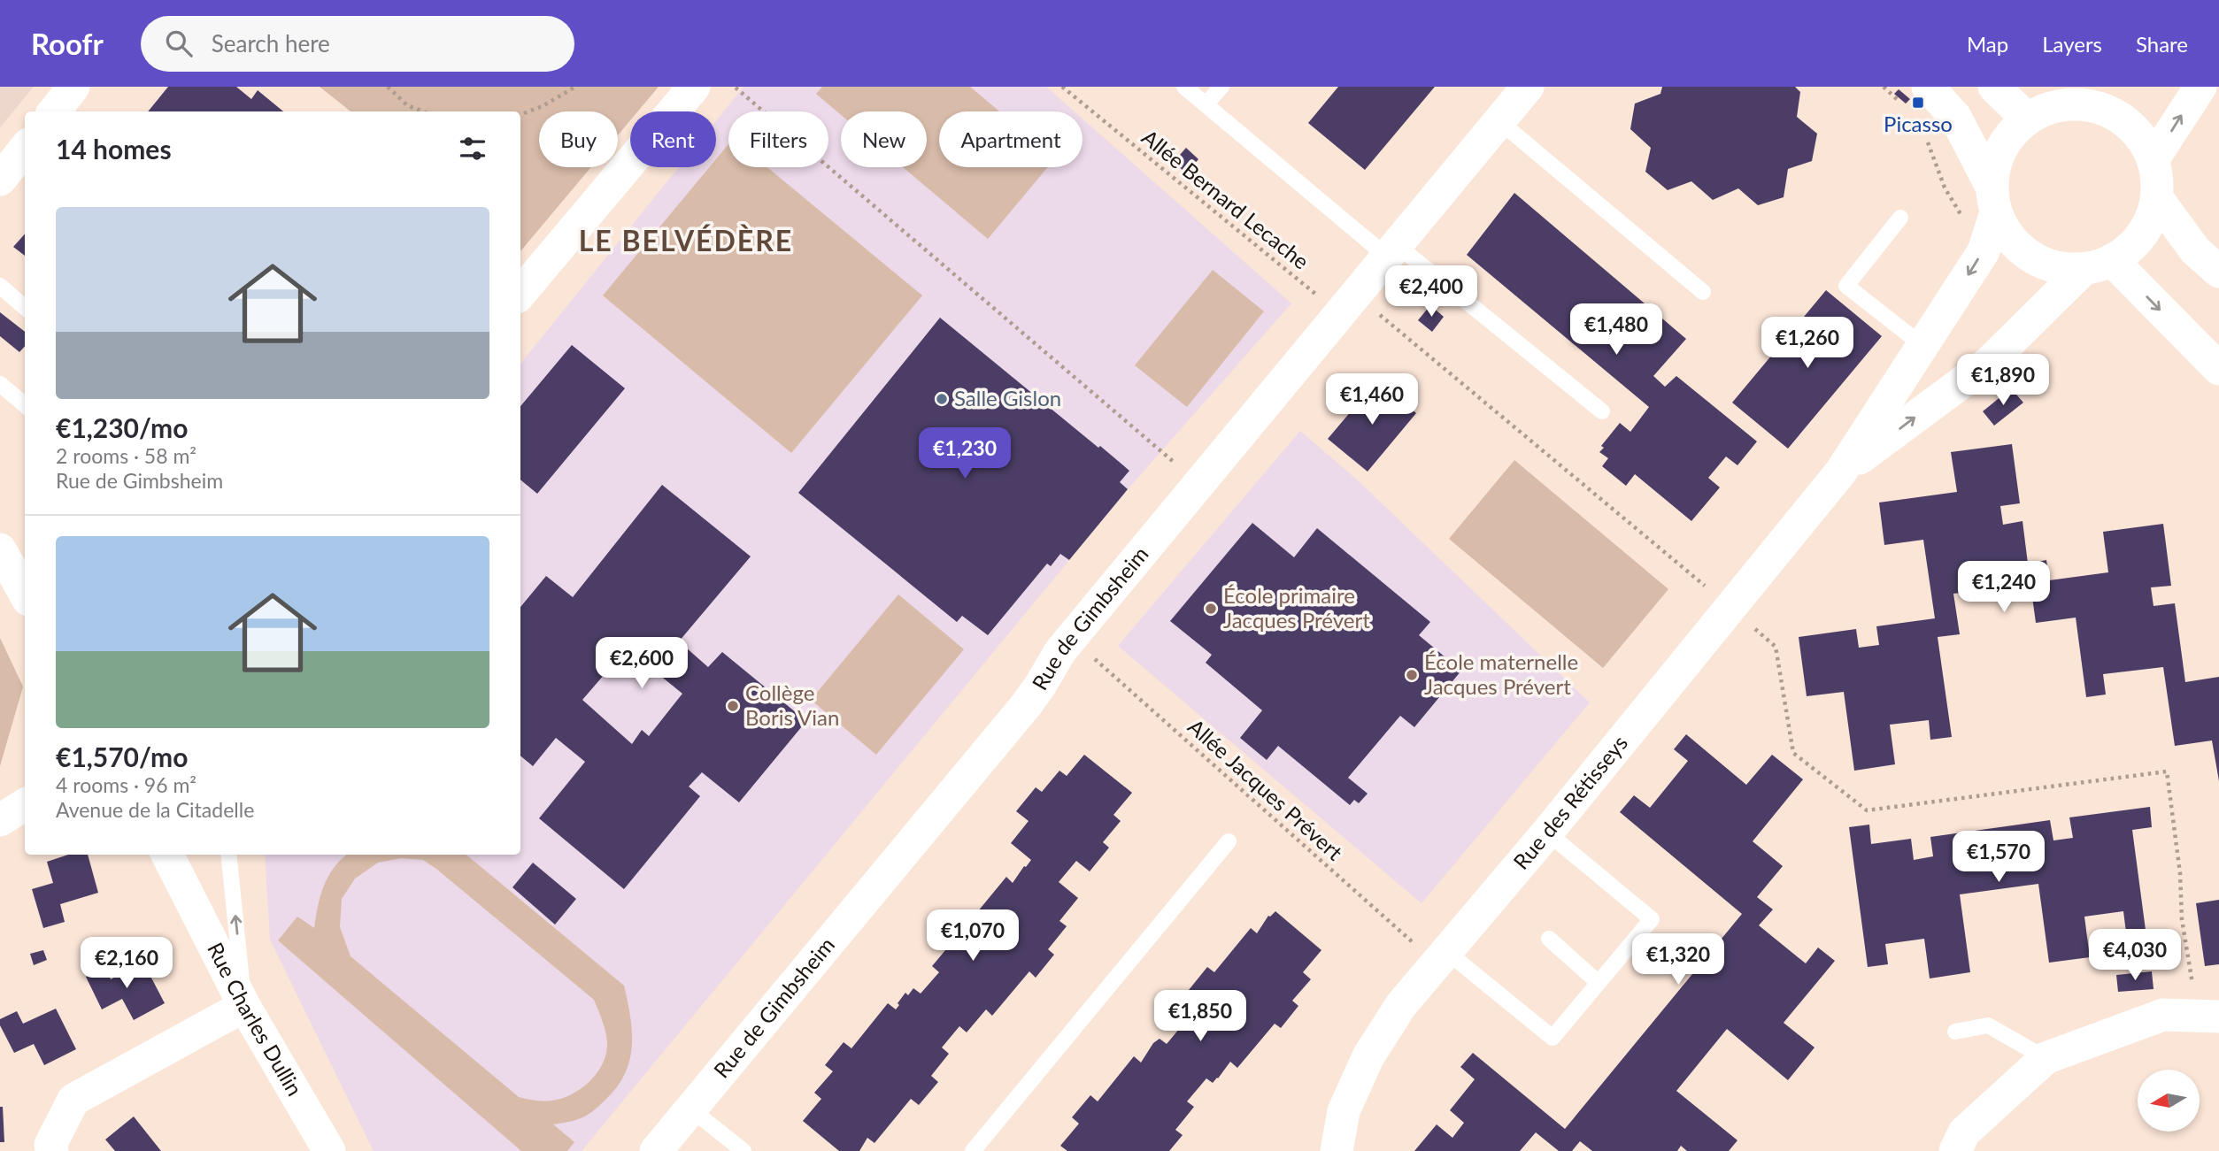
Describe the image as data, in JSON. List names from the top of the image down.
{
  "streets": {
    "street": ["Rue de Gimbsheim", "Rue des Rétisseys", "Rue Charles Dullin"],
    "path": ["Allée Bernard Lecache", "Allée Jacques Prévert"]
  },
  "crossings": [
    ["Allée Bernard Lecache", "Rue de Gimbsheim"],
    ["Allée Bernard Lecache", "Rue des Rétisseys"],
    ["Rue de Gimbsheim", "Allée Jacques Prévert"],
    ["Allée Jacques Prévert", "Rue des Rétisseys"]
  ],
  "districts": ["LE BELVÉDÈRE"],
  "places": {
    "transit": ["Picasso"],
    "other": [
      "Salle Gislon",
      "École primaire Jacques Prévert",
      "École maternelle Jacques Prévert",
      "Collège Boris Vian"
    ]
  },
  "north": "left",
  "page": {
    "header": "Roofr",
    "search": "Search here",
    "nav": ["Map", "Layers", "Share"],
    "chip": [
      "Buy",
      "Rent",
      "Filters",
      "New",
      "Apartment"
    ],
    "heading": "14 homes",
    "list": [
      {
        "name": "€1,230/mo",
        "note": "2 rooms · 58 m² · Rue de Gimbsheim"
      },
      {
        "name": "€1,570/mo",
        "note": "4 rooms · 96 m² · Avenue de la Citadelle"
      }
    ],
    "price": [
      "€2,400",
      "€1,480",
      "€1,260",
      "€1,890",
      "€1,460",
      "€1,230",
      "€1,240",
      "€2,600",
      "€1,570",
      "€1,070",
      "€4,030",
      "€1,320",
      "€2,160",
      "€1,850"
    ]
  }
}
